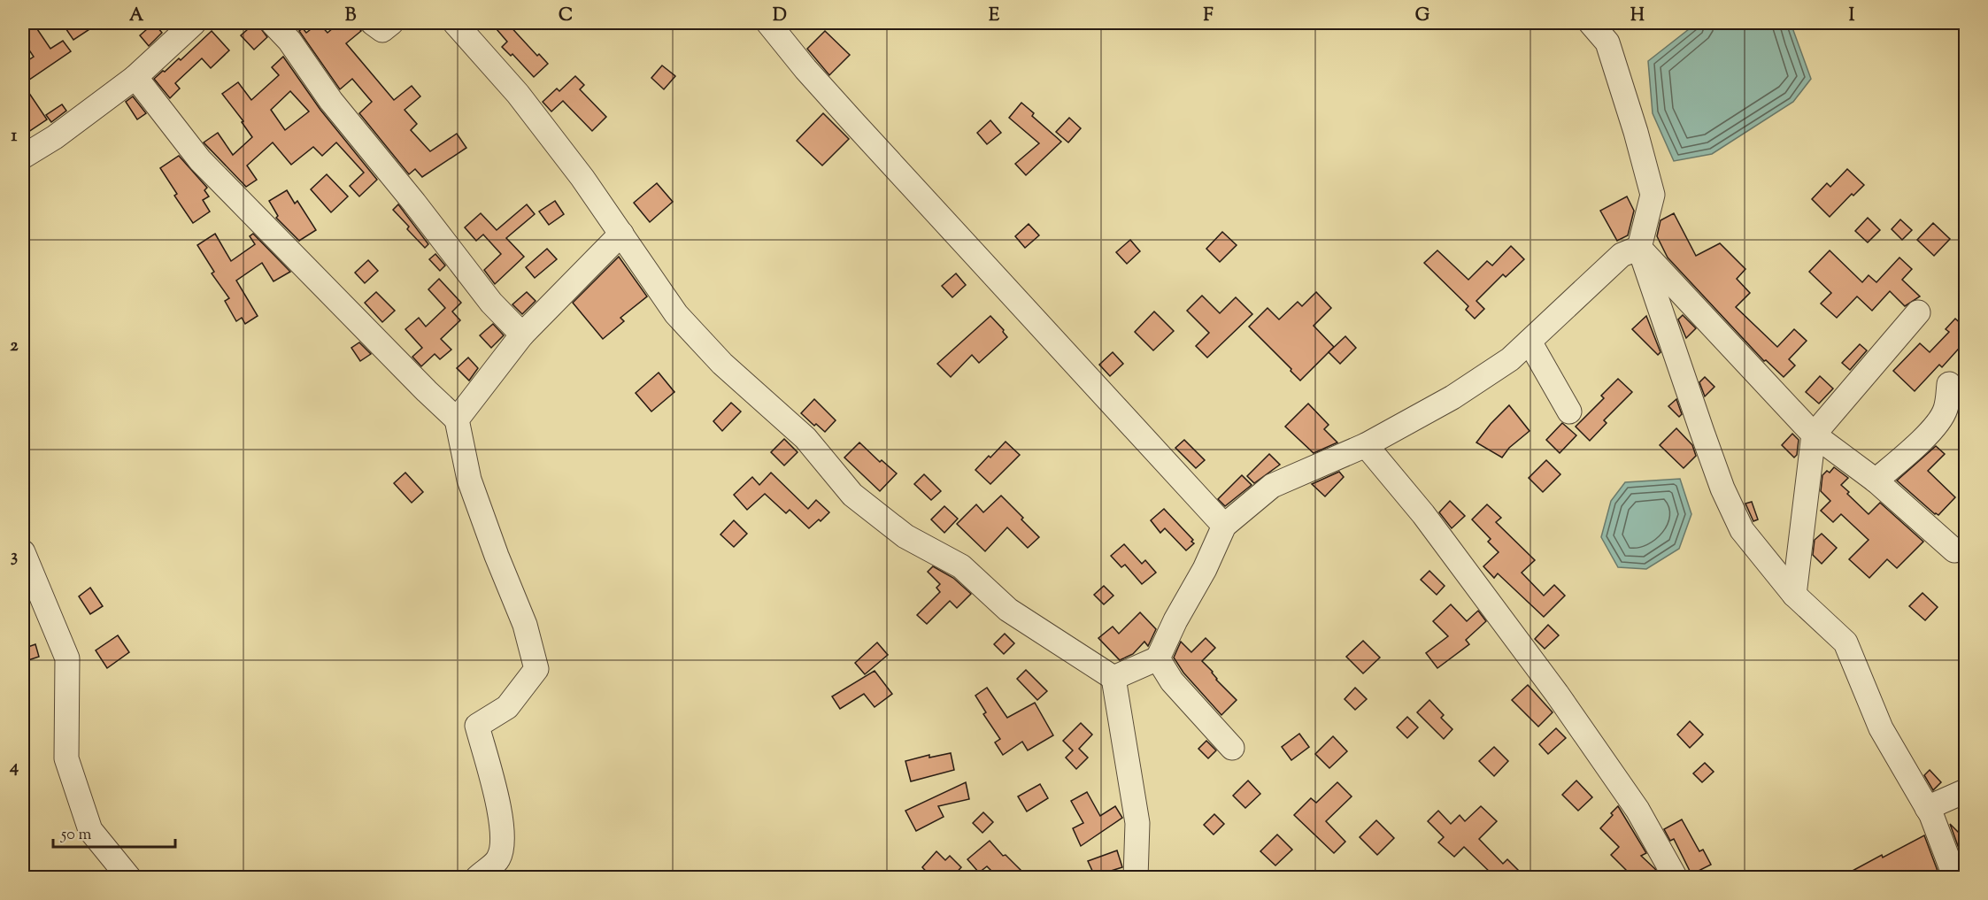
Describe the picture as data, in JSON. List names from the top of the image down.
{
  "scale_bar": "50 m",
  "grid": {
    "columns": [
      "A",
      "B",
      "C",
      "D",
      "E",
      "F",
      "G",
      "H",
      "I"
    ],
    "rows": [
      "1",
      "2",
      "3",
      "4"
    ]
  }
}
